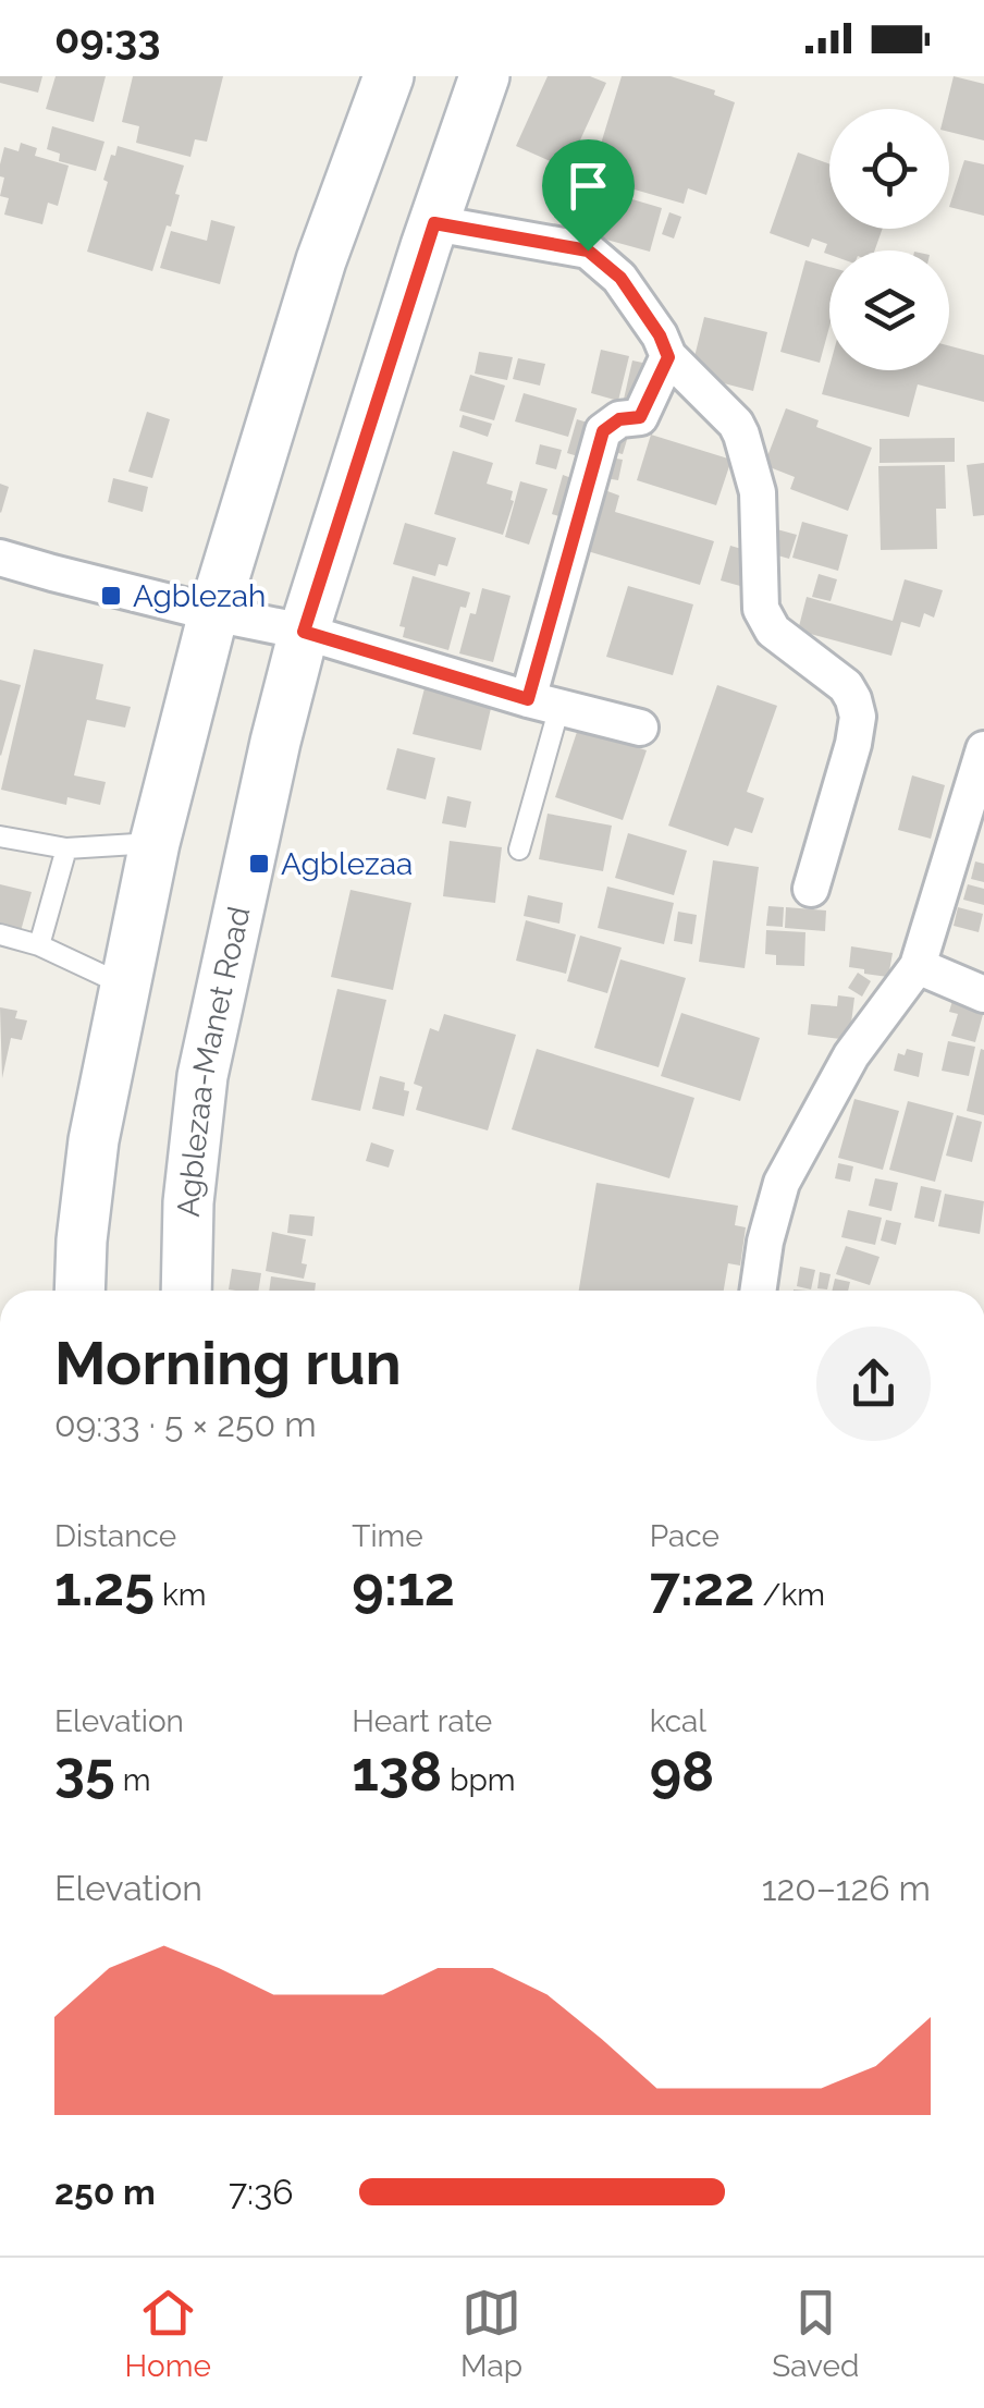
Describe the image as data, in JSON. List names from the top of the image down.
{
  "streets": {
    "main road": ["Agblezaa-Manet Road"]
  },
  "places": {
    "transit": ["Agblezah", "Agblezaa"]
  },
  "page": {
    "status": "09:33",
    "heading": ["Morning run", "09:33 · 5 × 250 m"],
    "stats": [
      ["Distance", "1.25 km"],
      ["Time", "9:12"],
      ["Pace", "7:22 /km"],
      ["Elevation", "35 m"],
      ["Heart rate", "138 bpm"],
      ["kcal", "98"]
    ],
    "chart": ["Elevation", "120–126 m"],
    "list": [
      {
        "name": "250 m",
        "note": "7:36"
      }
    ],
    "tabs": ["Home", "Map", "Saved"]
  }
}
